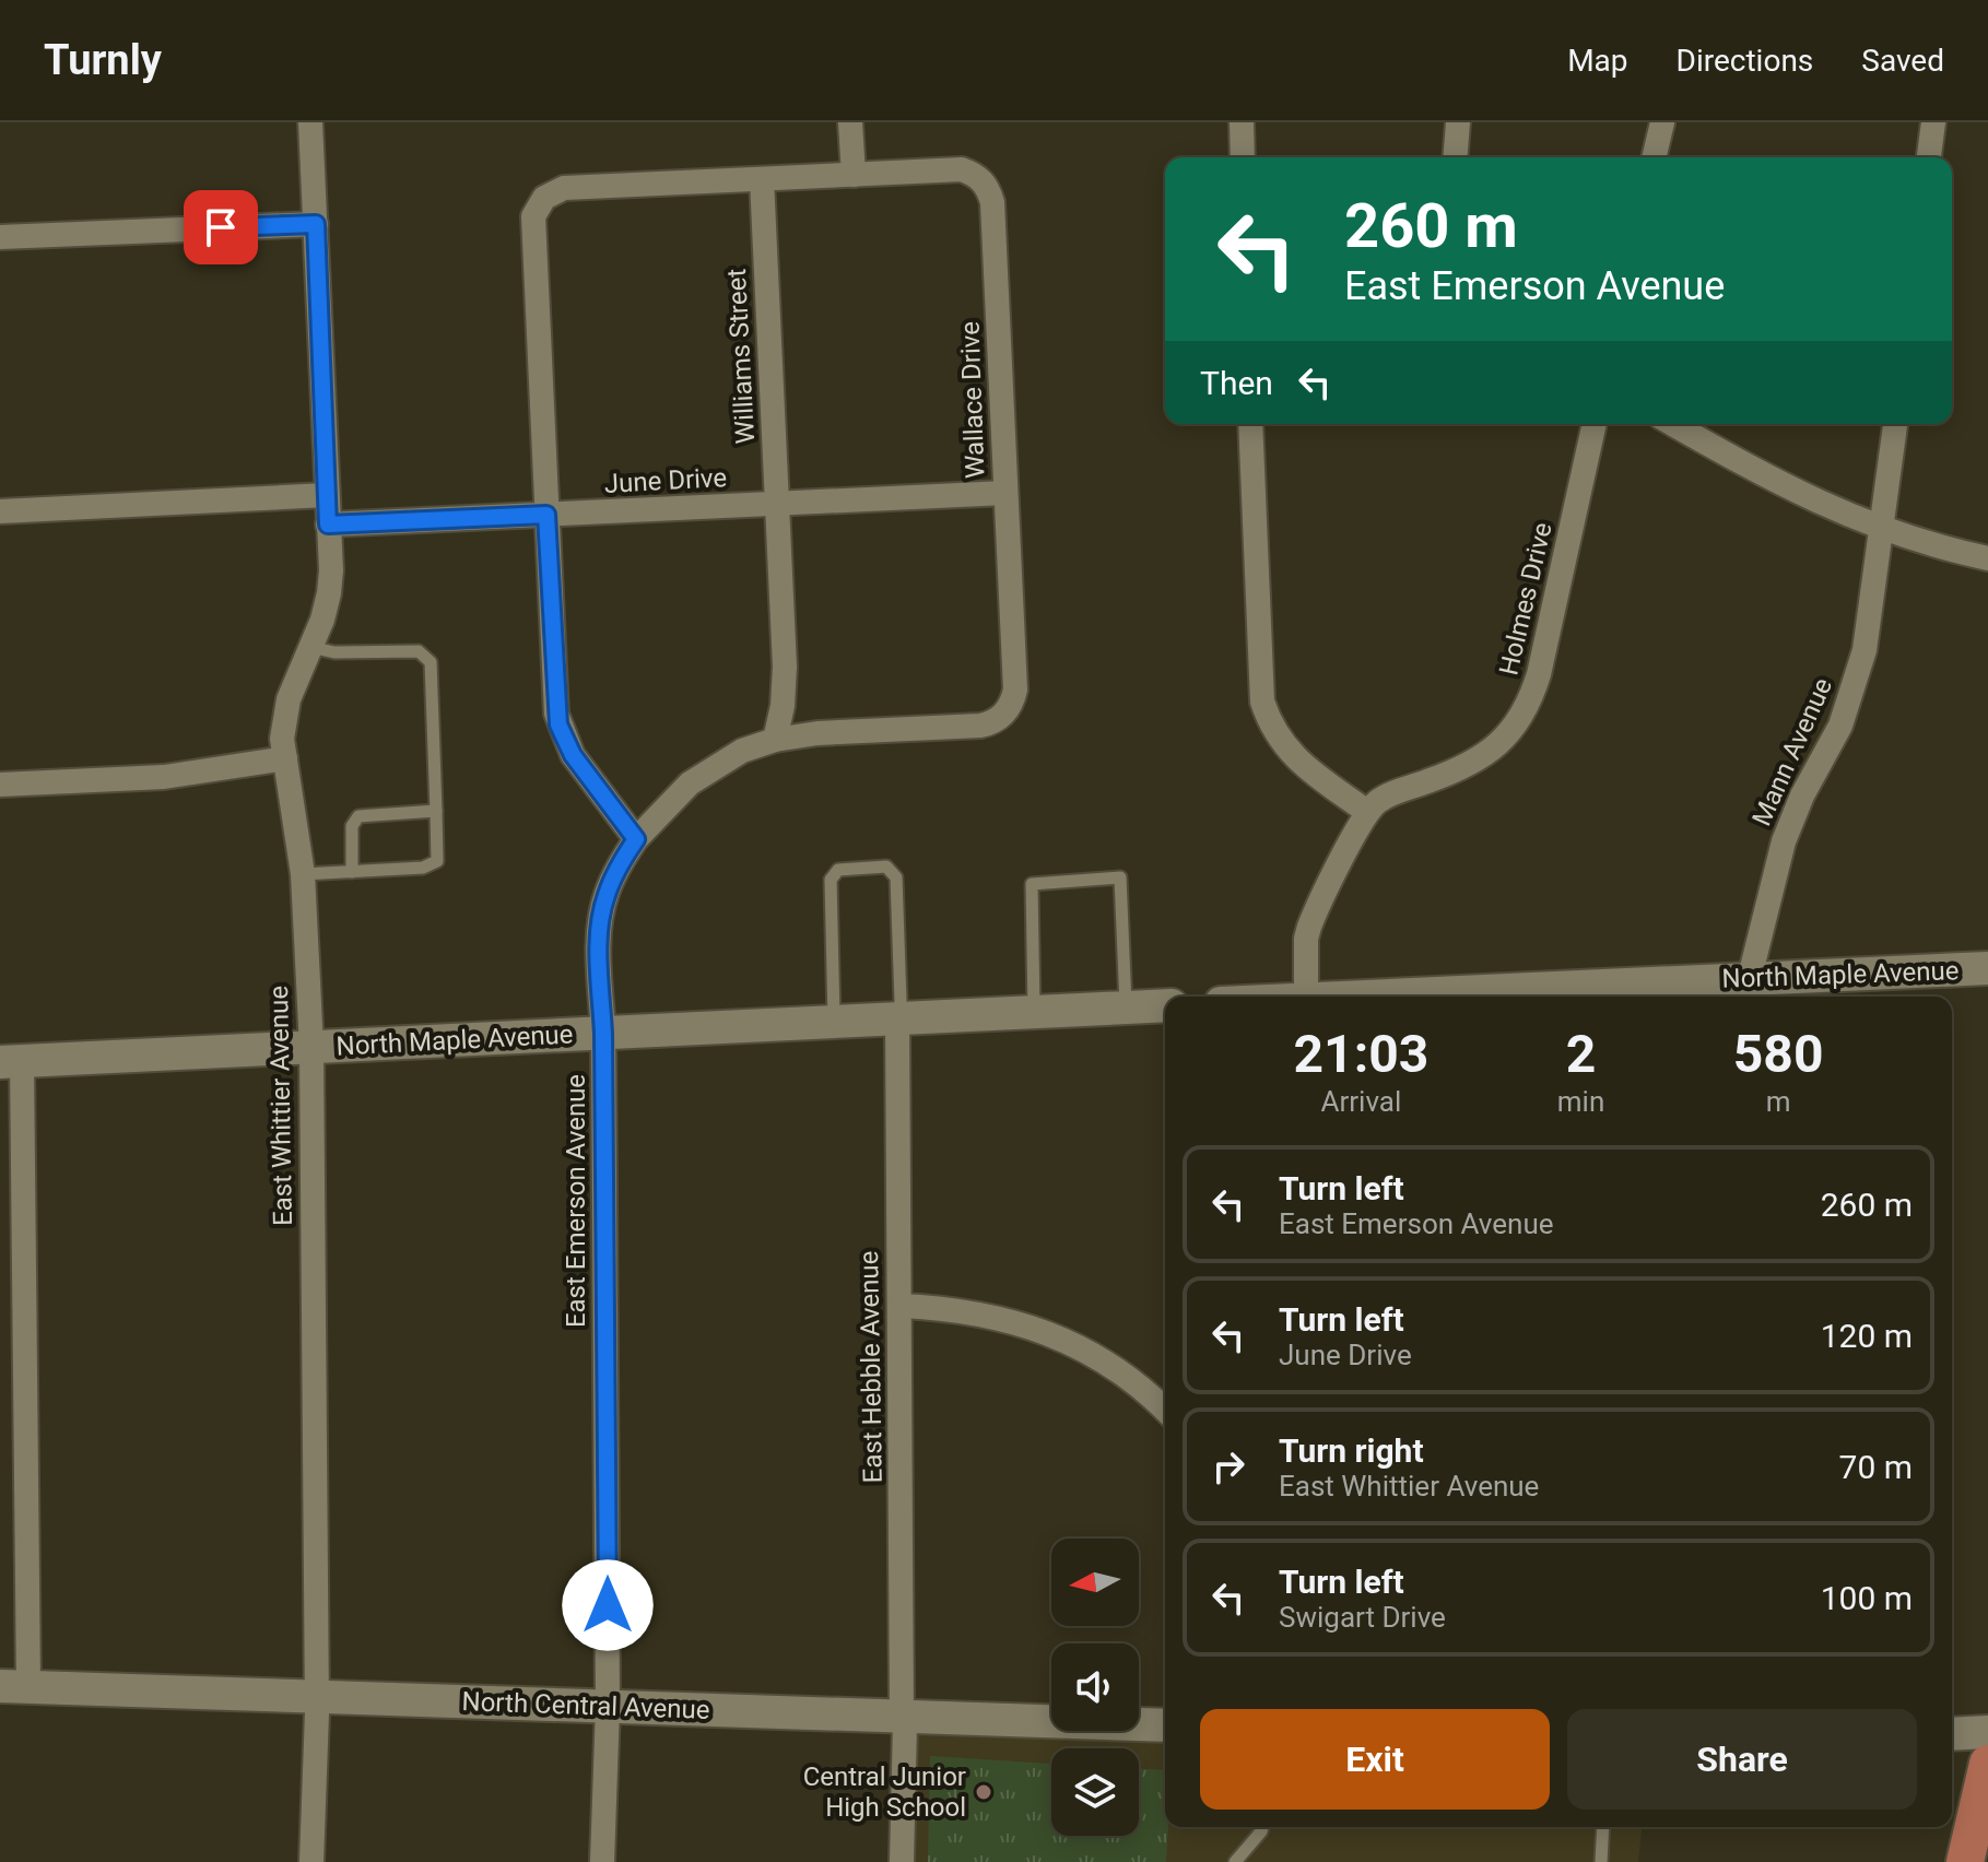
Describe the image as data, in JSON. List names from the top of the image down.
{
  "streets": {
    "main road": ["North Maple Avenue", "North Central Avenue"],
    "street": [
      "Williams Street",
      "Wallace Drive",
      "June Drive",
      "Holmes Drive",
      "Mann Avenue",
      "East Whittier Avenue",
      "East Emerson Avenue",
      "East Hebble Avenue"
    ]
  },
  "crossings": [
    ["Williams Street", "Wallace Drive"],
    ["Williams Street", "June Drive"],
    ["Wallace Drive", "June Drive"],
    ["Wallace Drive", "East Emerson Avenue"],
    ["June Drive", "East Whittier Avenue"],
    ["Mann Avenue", "North Maple Avenue"],
    ["North Maple Avenue", "East Whittier Avenue"],
    ["North Maple Avenue", "East Emerson Avenue"],
    ["North Maple Avenue", "East Hebble Avenue"],
    ["East Whittier Avenue", "North Central Avenue"],
    ["East Emerson Avenue", "North Central Avenue"],
    ["East Hebble Avenue", "North Central Avenue"]
  ],
  "places": ["Central Junior High School"],
  "north": "left",
  "page": {
    "header": "Turnly",
    "nav": ["Map", "Directions", "Saved"],
    "turn": ["260 m", "East Emerson Avenue"],
    "then": "Then",
    "eta": [
      "21:03",
      "Arrival",
      "2",
      "min",
      "580",
      "m"
    ],
    "list": [
      {
        "name": "Turn left",
        "note": "East Emerson Avenue",
        "value": "260 m"
      },
      {
        "name": "Turn left",
        "note": "June Drive",
        "value": "120 m"
      },
      {
        "name": "Turn right",
        "note": "East Whittier Avenue",
        "value": "70 m"
      },
      {
        "name": "Turn left",
        "note": "Swigart Drive",
        "value": "100 m"
      }
    ],
    "buttons": ["Exit", "Share"]
  }
}
